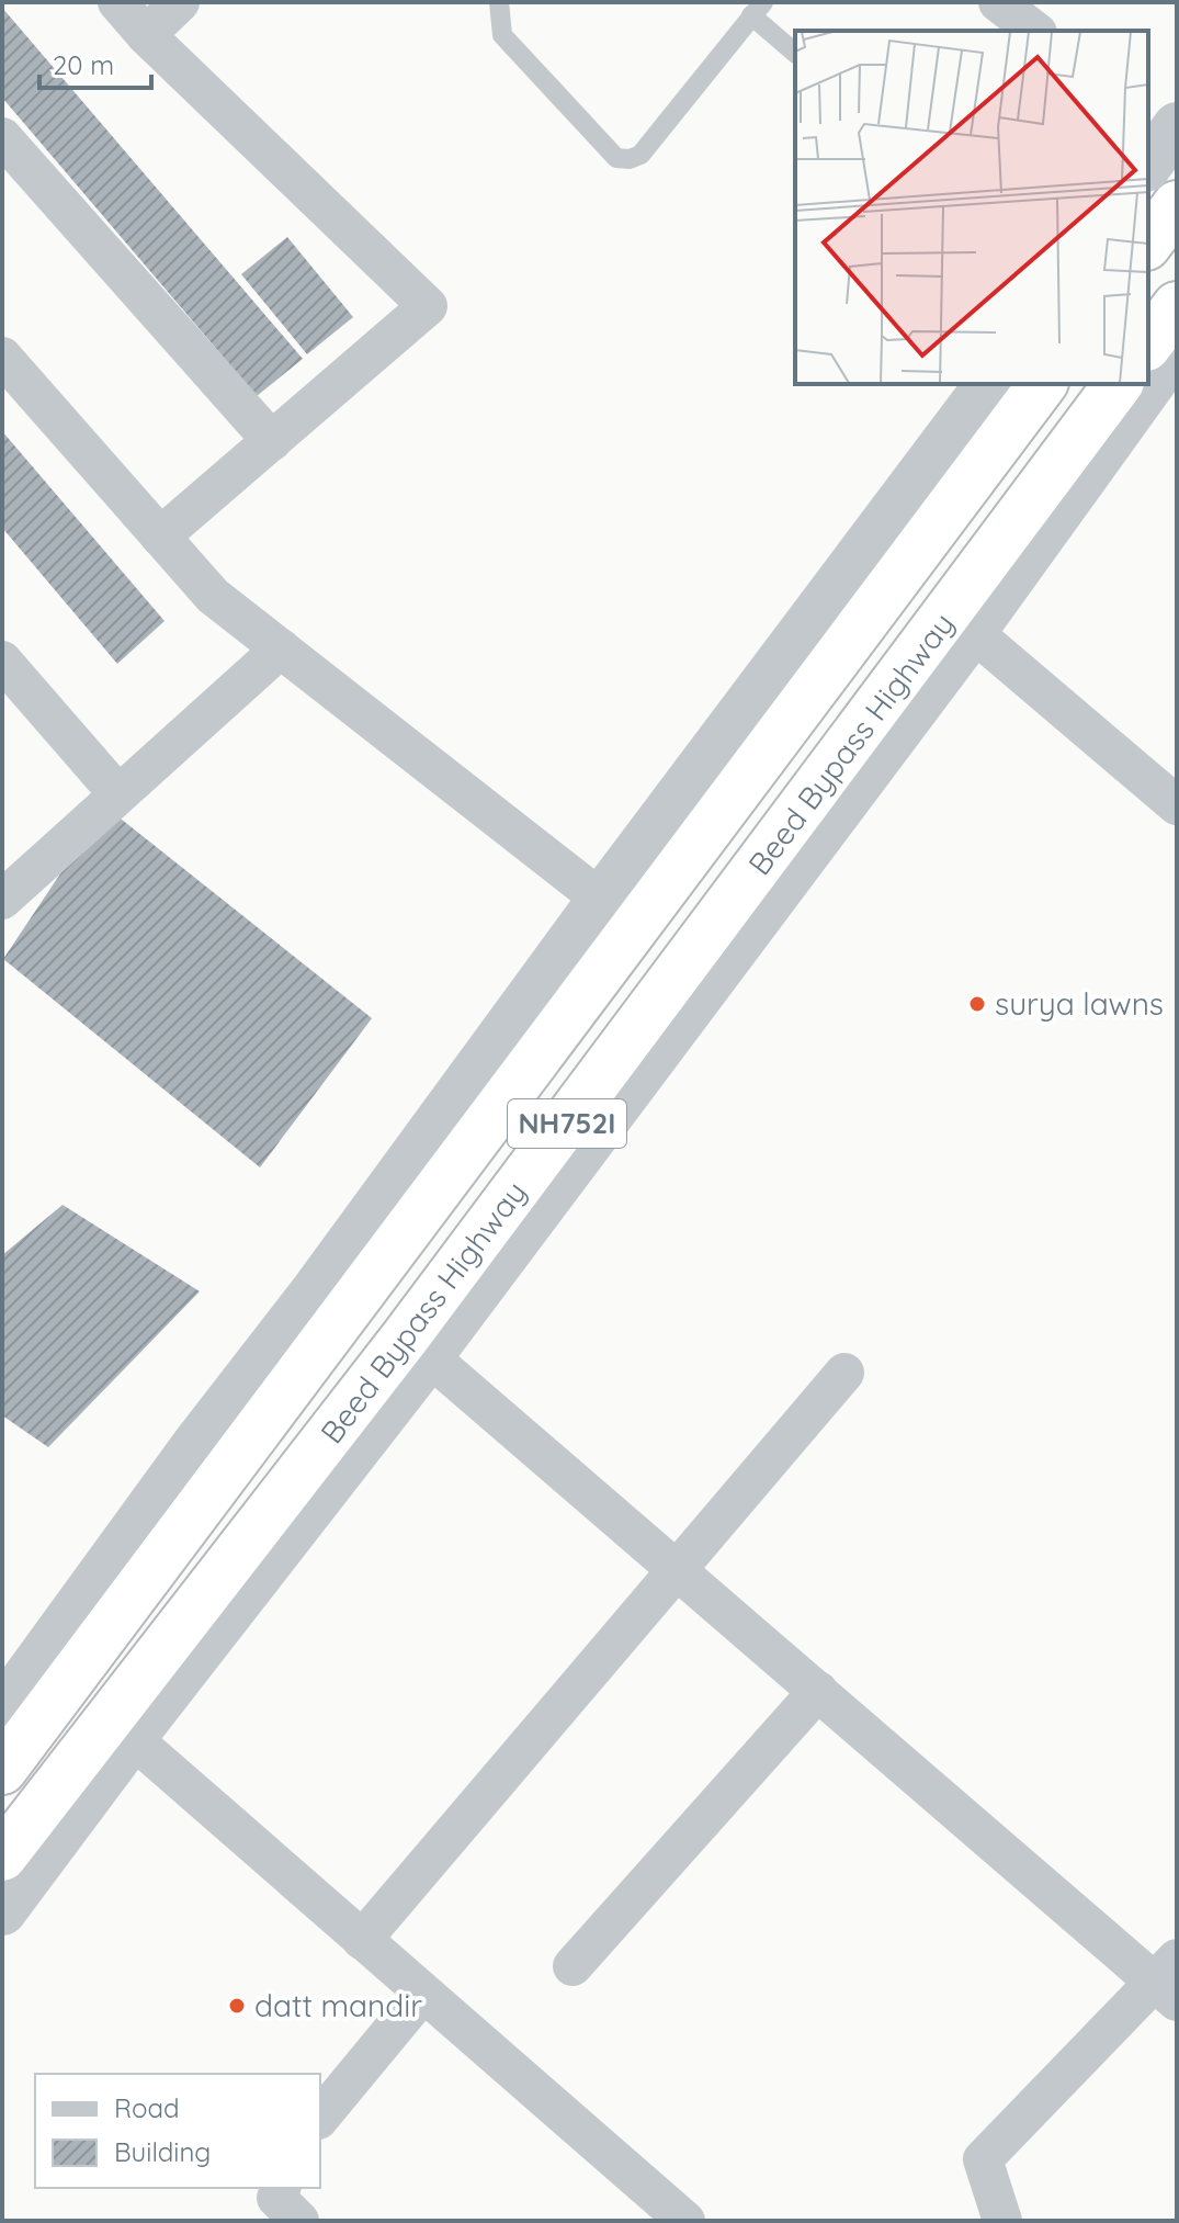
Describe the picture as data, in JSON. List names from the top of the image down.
{
  "streets": {
    "highway": ["Beed Bypass Highway", "NH752I"]
  },
  "places": ["surya lawns", "datt mandir"],
  "legend": ["Road", "Building"],
  "scale_bar": "20 m"
}
